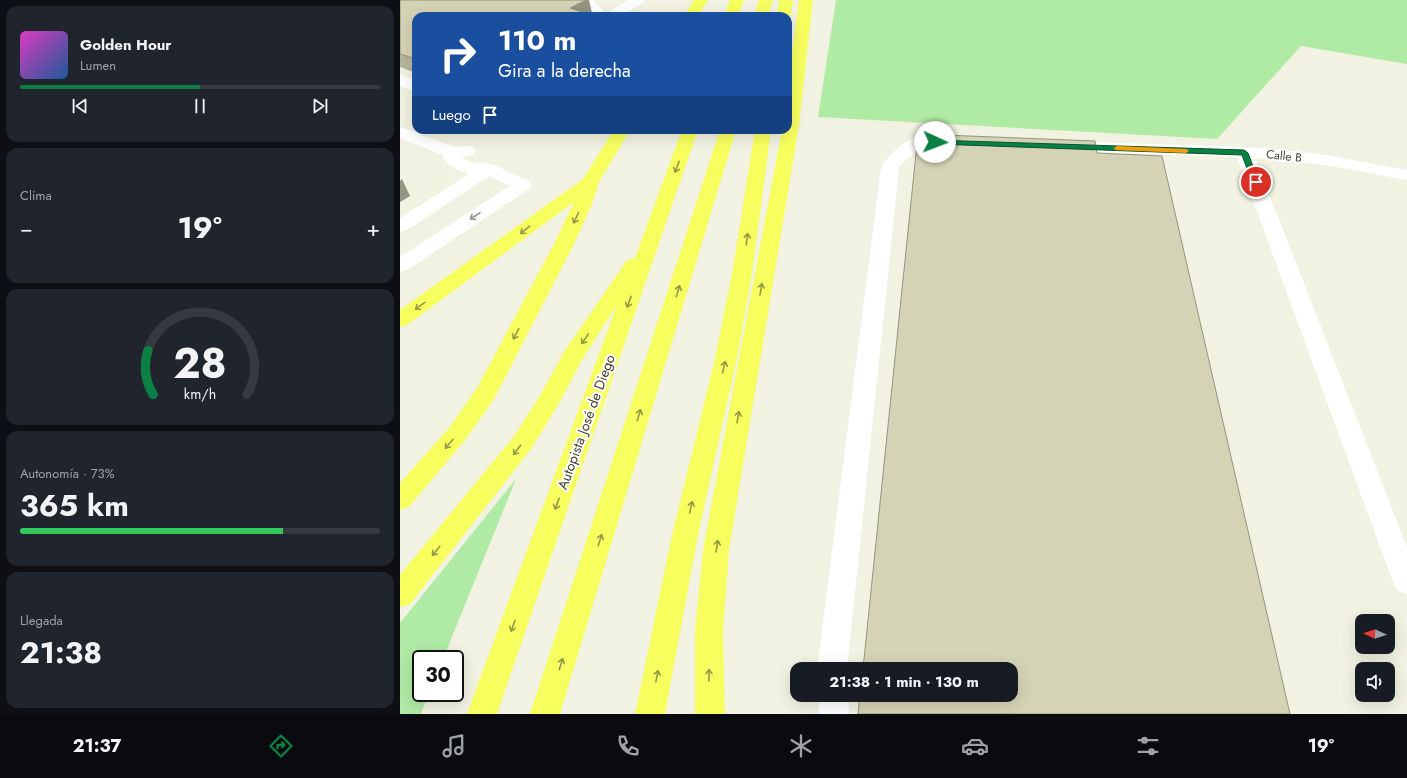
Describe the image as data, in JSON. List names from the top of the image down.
{
  "streets": {
    "highway": ["Autopista José de Diego"],
    "street": ["Calle B"]
  },
  "north": "left",
  "page": {
    "turn": ["110 m", "Gira a la derecha"],
    "song": ["Golden Hour", "Lumen"],
    "then": "Luego",
    "tile": [
      "Clima",
      ["Autonomía · 73%", "365 km"],
      ["Llegada", "21:38"]
    ],
    "heat": ["−", "19°", "+"],
    "limit": "30",
    "trip": "21:38 · 1 min · 130 m",
    "tabs": ["21:37", "19°"],
    "gauge": ["28", "km/h"]
  }
}
